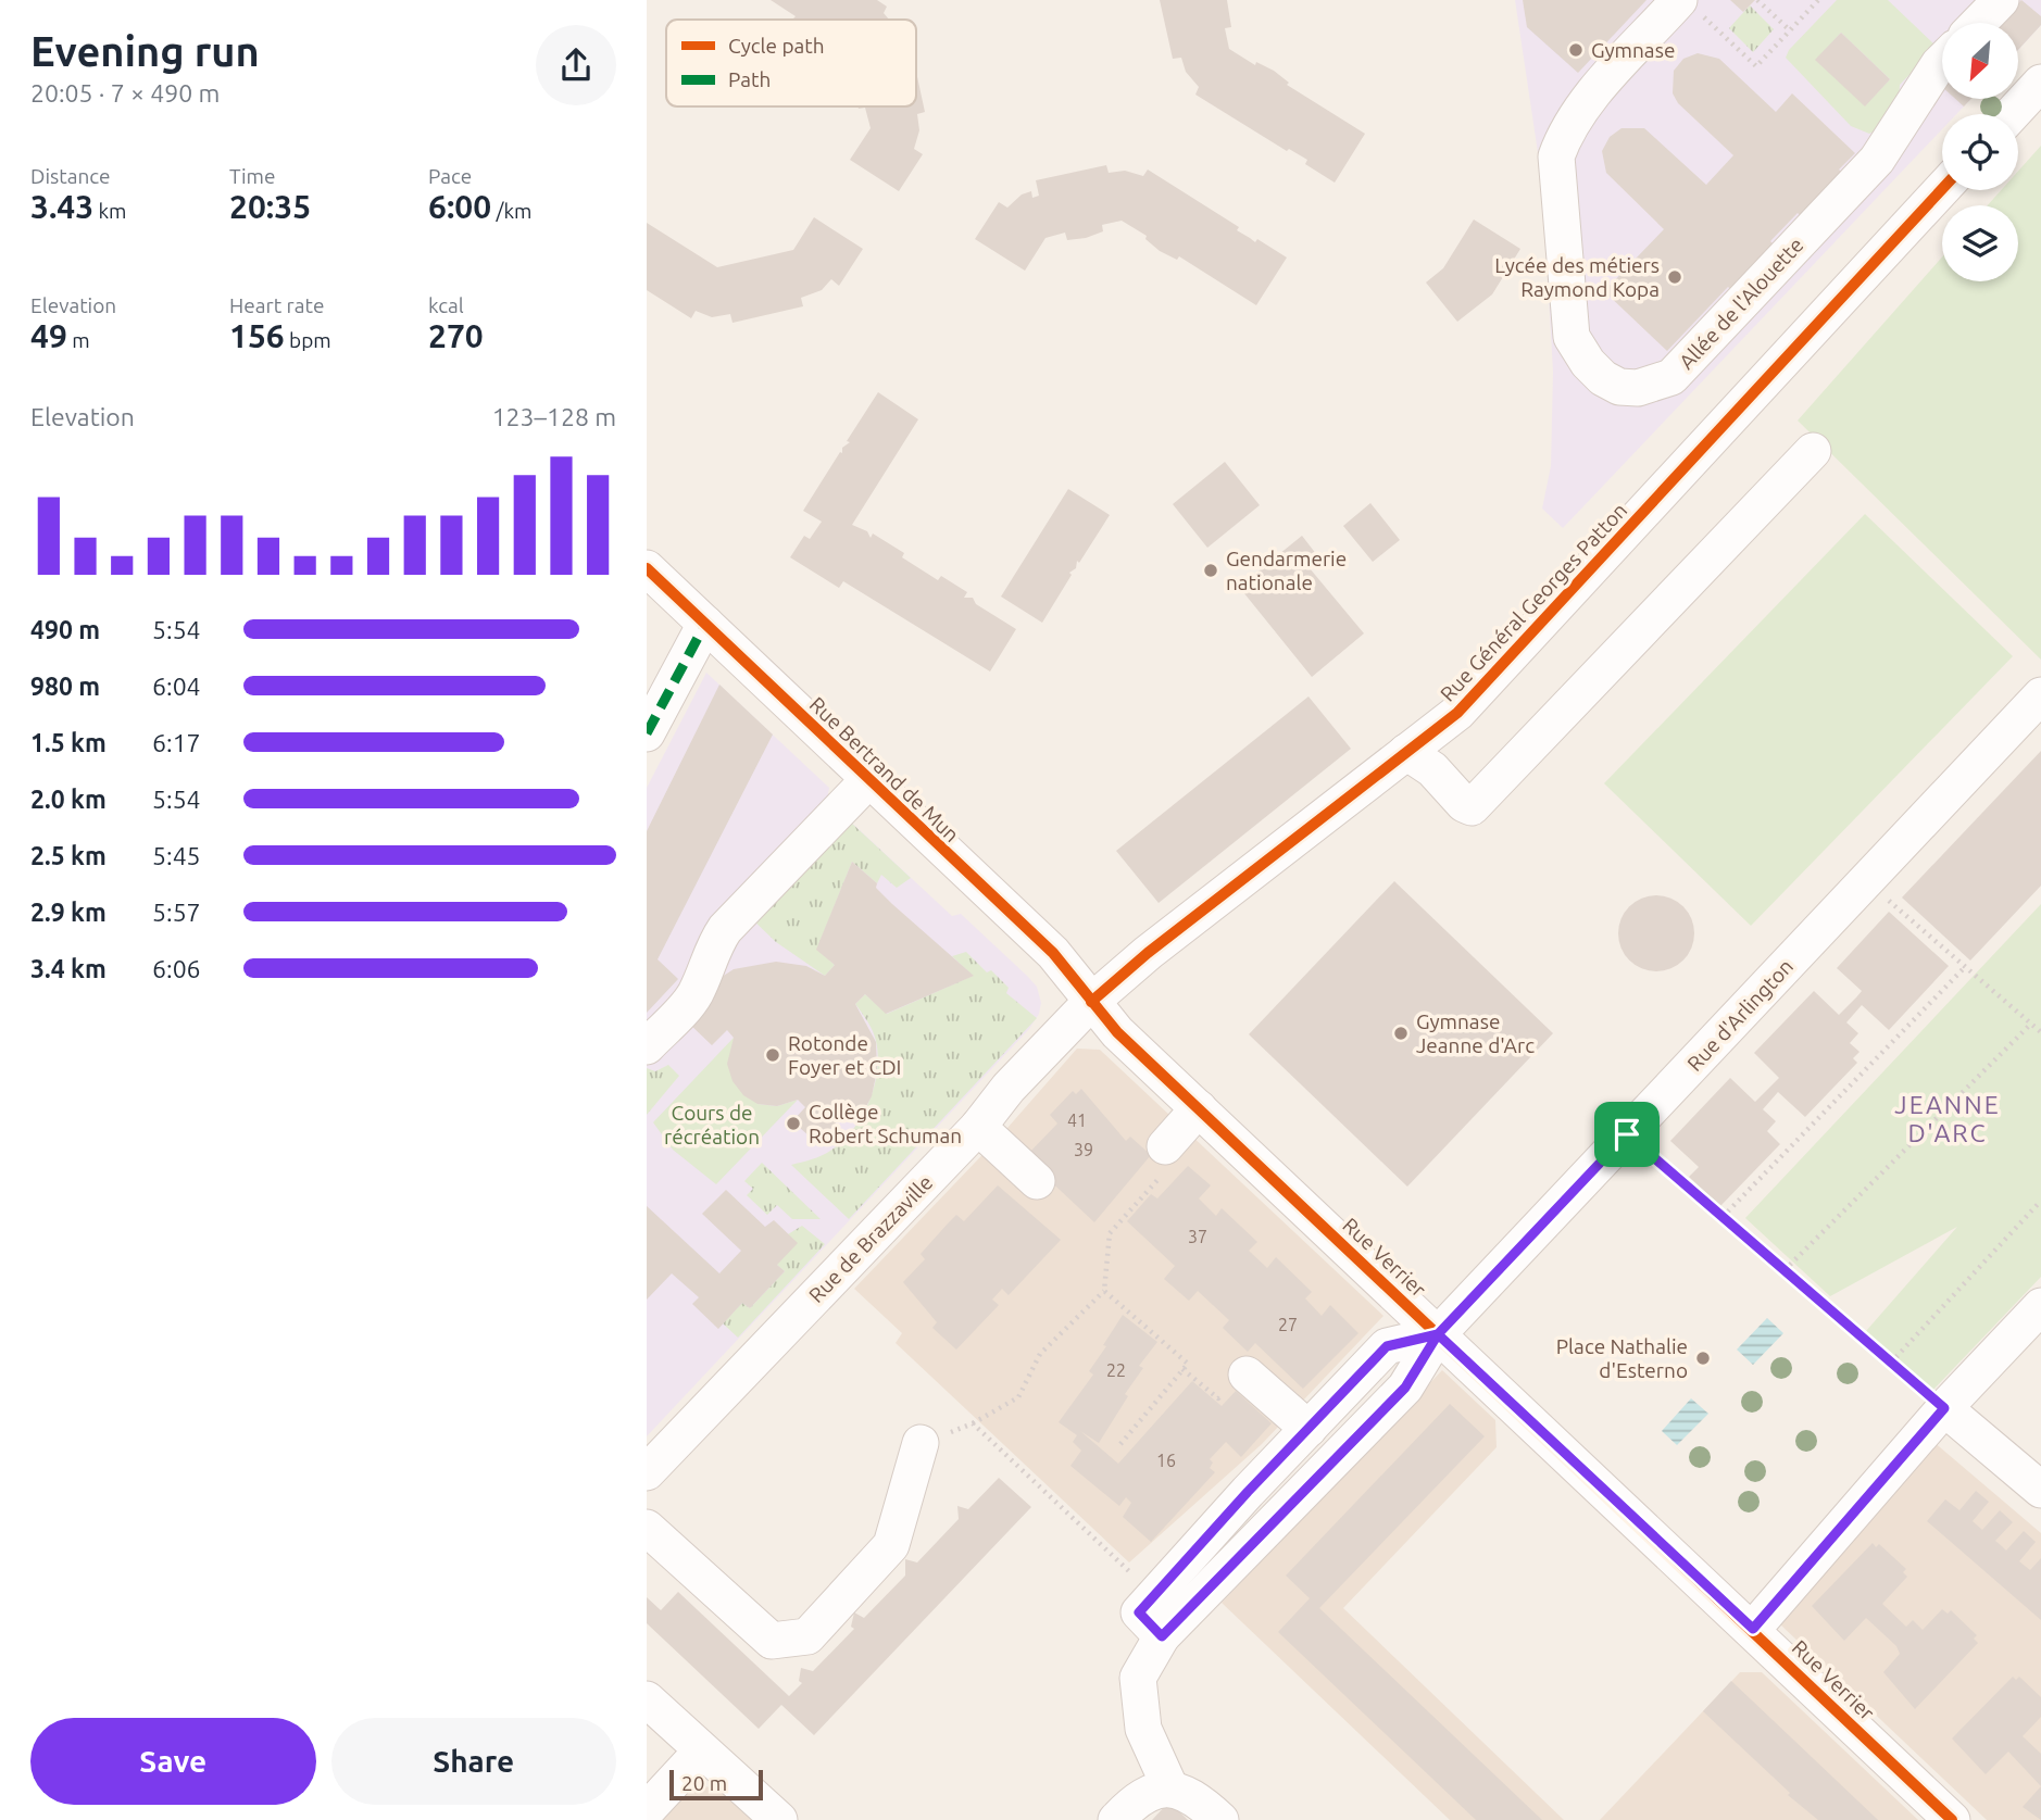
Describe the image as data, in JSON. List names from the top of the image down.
{
  "streets": {
    "street": [
      "Allée de l'Alouette",
      "Rue Général Georges Patton",
      "Rue Bertrand de Mun",
      "Rue d'Arlington",
      "Rue de Brazzaville",
      "Rue Verrier"
    ]
  },
  "crossings": [
    ["Rue Général Georges Patton", "Rue Bertrand de Mun"],
    ["Rue Général Georges Patton", "Rue de Brazzaville"],
    ["Rue Général Georges Patton", "Rue Verrier"],
    ["Rue Bertrand de Mun", "Rue de Brazzaville"],
    ["Rue Bertrand de Mun", "Rue Verrier"],
    ["Rue d'Arlington", "Rue Verrier"],
    ["Rue de Brazzaville", "Rue Verrier"]
  ],
  "districts": ["JEANNE D'ARC"],
  "parks": ["Cours de récréation"],
  "places": [
    "Gymnase",
    "Lycée des métiers Raymond Kopa",
    "Gendarmerie nationale",
    "Gymnase Jeanne d'Arc",
    "Rotonde Foyer et CDI",
    "Collège Robert Schuman",
    "Place Nathalie d'Esterno"
  ],
  "house_numbers": [
    "41",
    "39",
    "37",
    "27",
    "22",
    "16"
  ],
  "legend": ["Cycle path", "Path"],
  "scale_bar": "20 m",
  "north": "bottom left",
  "page": {
    "heading": ["Evening run", "20:05 · 7 × 490 m"],
    "stats": [
      ["Distance", "3.43 km"],
      ["Time", "20:35"],
      ["Pace", "6:00 /km"],
      ["Elevation", "49 m"],
      ["Heart rate", "156 bpm"],
      ["kcal", "270"]
    ],
    "chart": ["Elevation", "123–128 m"],
    "list": [
      {
        "name": "490 m",
        "note": "5:54"
      },
      {
        "name": "980 m",
        "note": "6:04"
      },
      {
        "name": "1.5 km",
        "note": "6:17"
      },
      {
        "name": "2.0 km",
        "note": "5:54"
      },
      {
        "name": "2.5 km",
        "note": "5:45"
      },
      {
        "name": "2.9 km",
        "note": "5:57"
      },
      {
        "name": "3.4 km",
        "note": "6:06"
      }
    ],
    "buttons": ["Save", "Share"],
    "scale": "20 m"
  }
}
